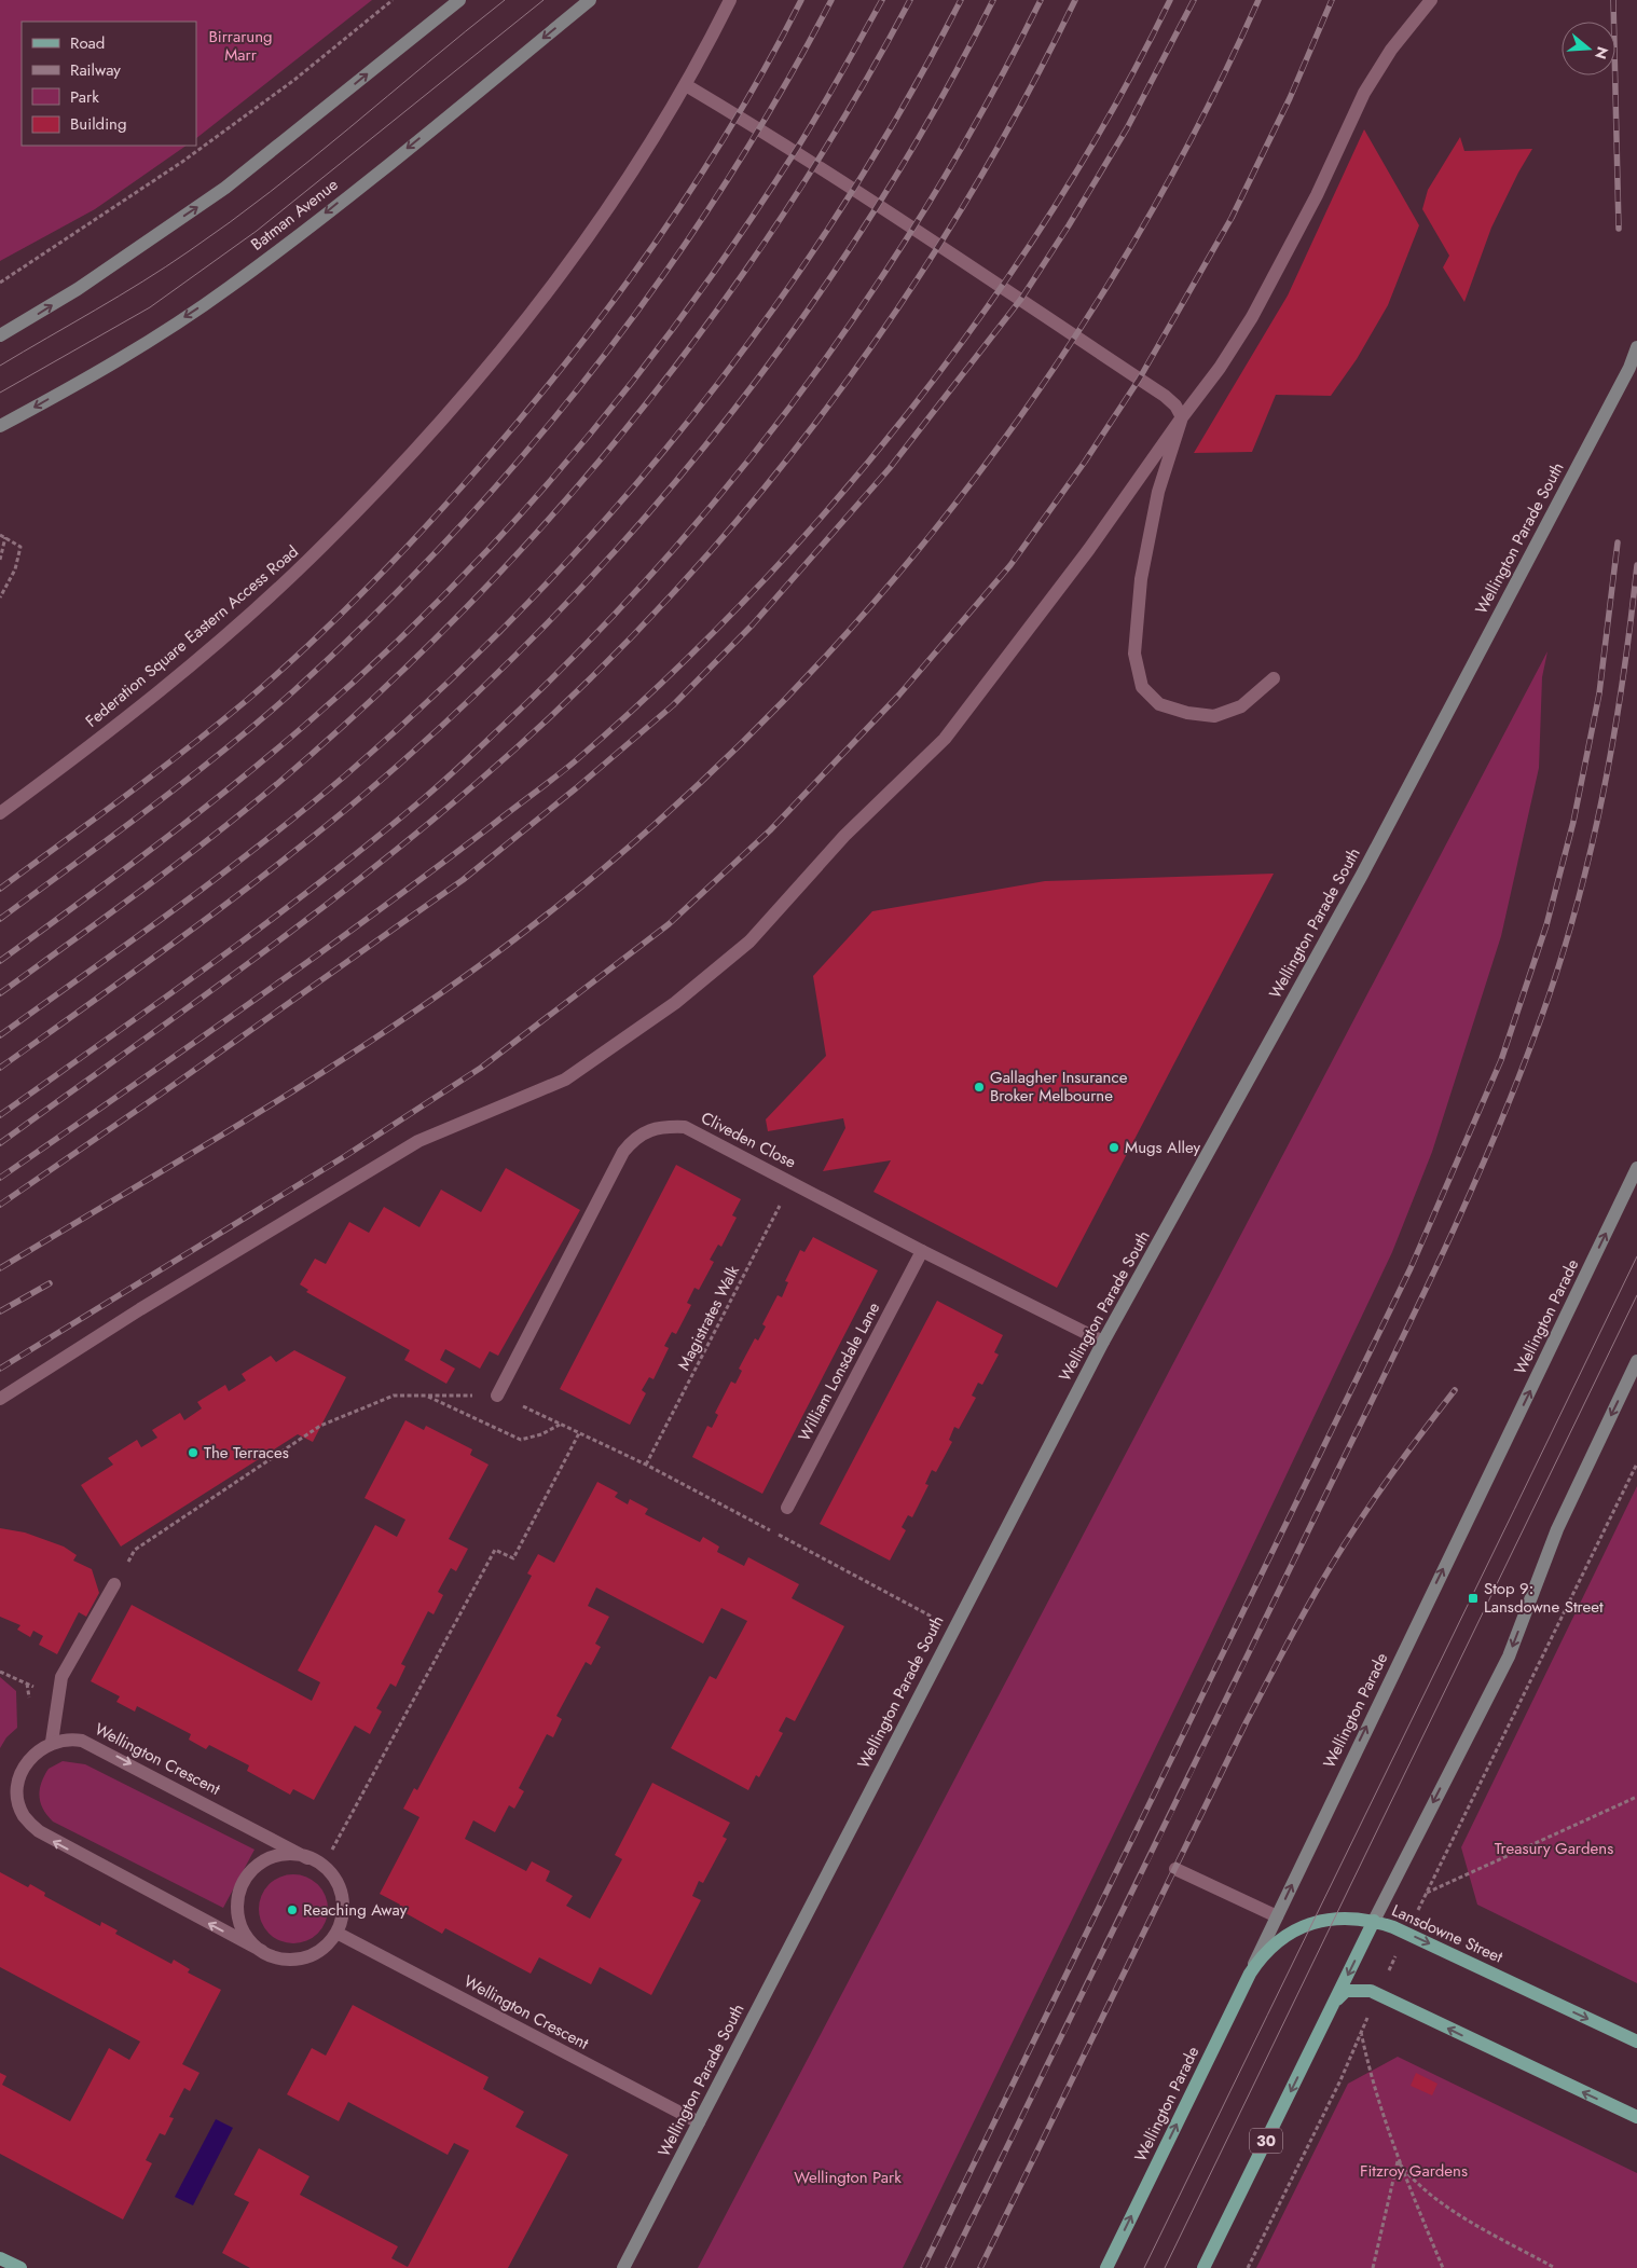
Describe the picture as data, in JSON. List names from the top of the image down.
{
  "streets": {
    "main road": ["Wellington Parade", "Lansdowne Street", "30"],
    "street": [
      "Batman Avenue",
      "Wellington Parade South",
      "Federation Square Eastern Access Road",
      "Cliveden Close",
      "William Lonsdale Lane",
      "Wellington Crescent"
    ],
    "path": ["Magistrates Walk"]
  },
  "crossings": [
    ["Wellington Parade South", "Cliveden Close"],
    ["Wellington Parade South", "Wellington Crescent"],
    ["Cliveden Close", "Magistrates Walk"],
    ["Cliveden Close", "William Lonsdale Lane"],
    ["Wellington Parade", "Lansdowne Street"],
    ["Lansdowne Street", "30"]
  ],
  "one_way": ["Wellington Crescent"],
  "parks": [
    "Birrarung Marr",
    "Treasury Gardens",
    "Fitzroy Gardens",
    "Wellington Park"
  ],
  "places": {
    "other": [
      "Gallagher Insurance Broker Melbourne",
      "Mugs Alley",
      "The Terraces",
      "Reaching Away"
    ],
    "transit": ["Stop 9: Lansdowne Street"]
  },
  "legend": [
    "Road",
    "Railway",
    "Park",
    "Building"
  ],
  "north": "right"
}
